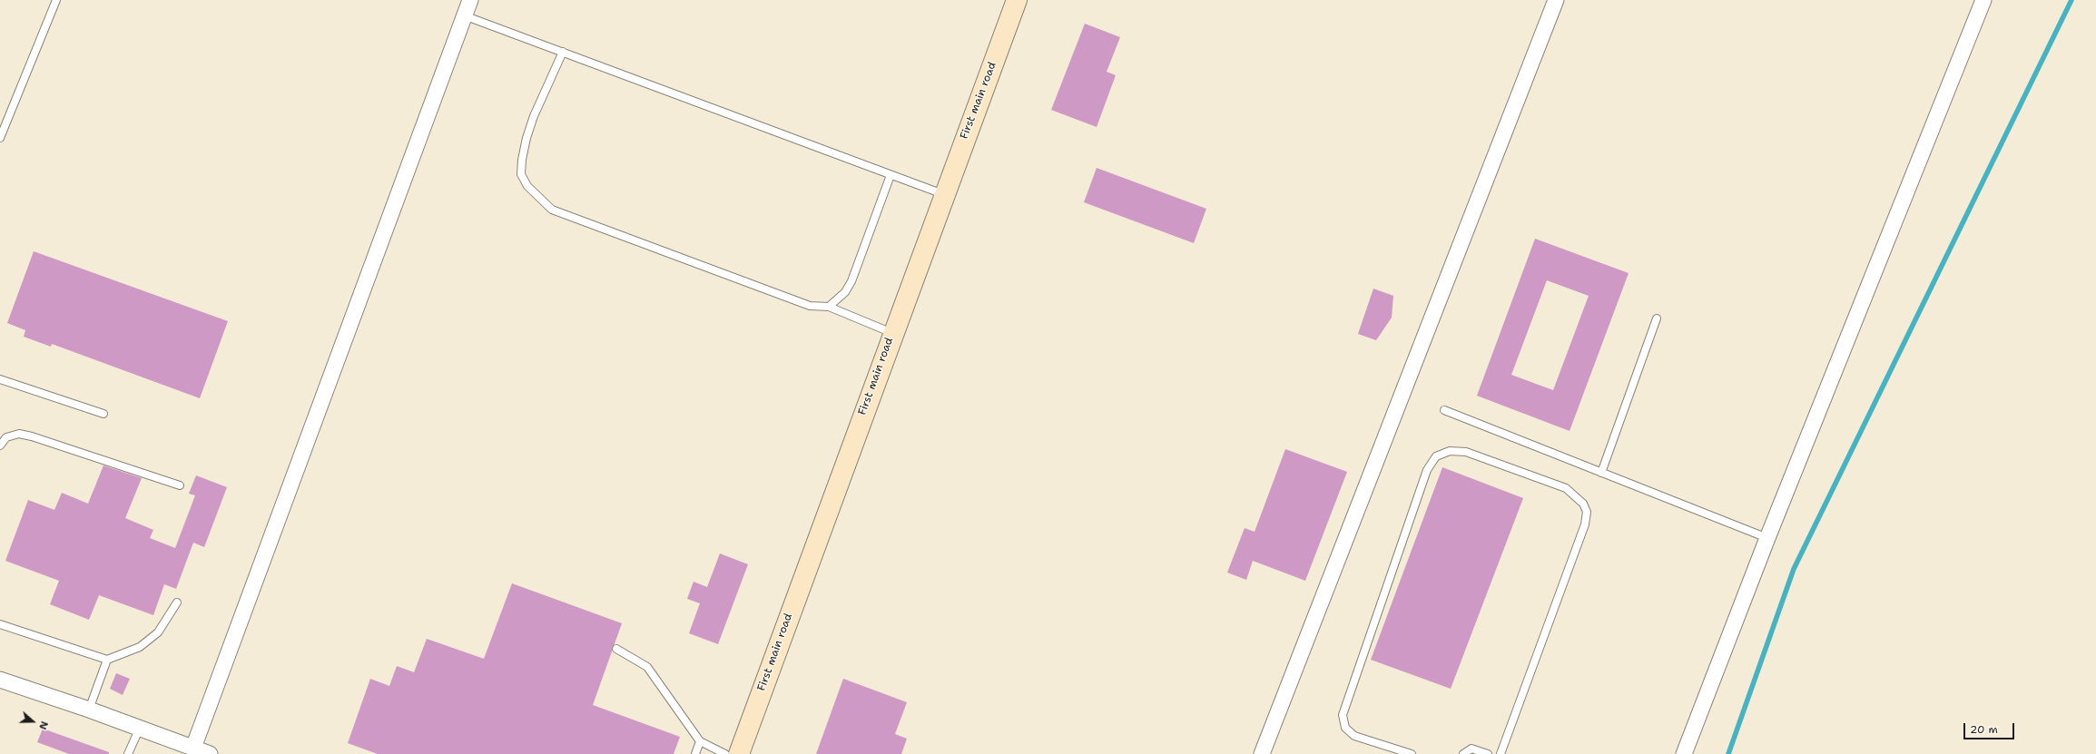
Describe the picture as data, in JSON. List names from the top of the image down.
{
  "streets": {
    "street": ["First main road"]
  },
  "scale_bar": "20 m",
  "north": "right"
}
